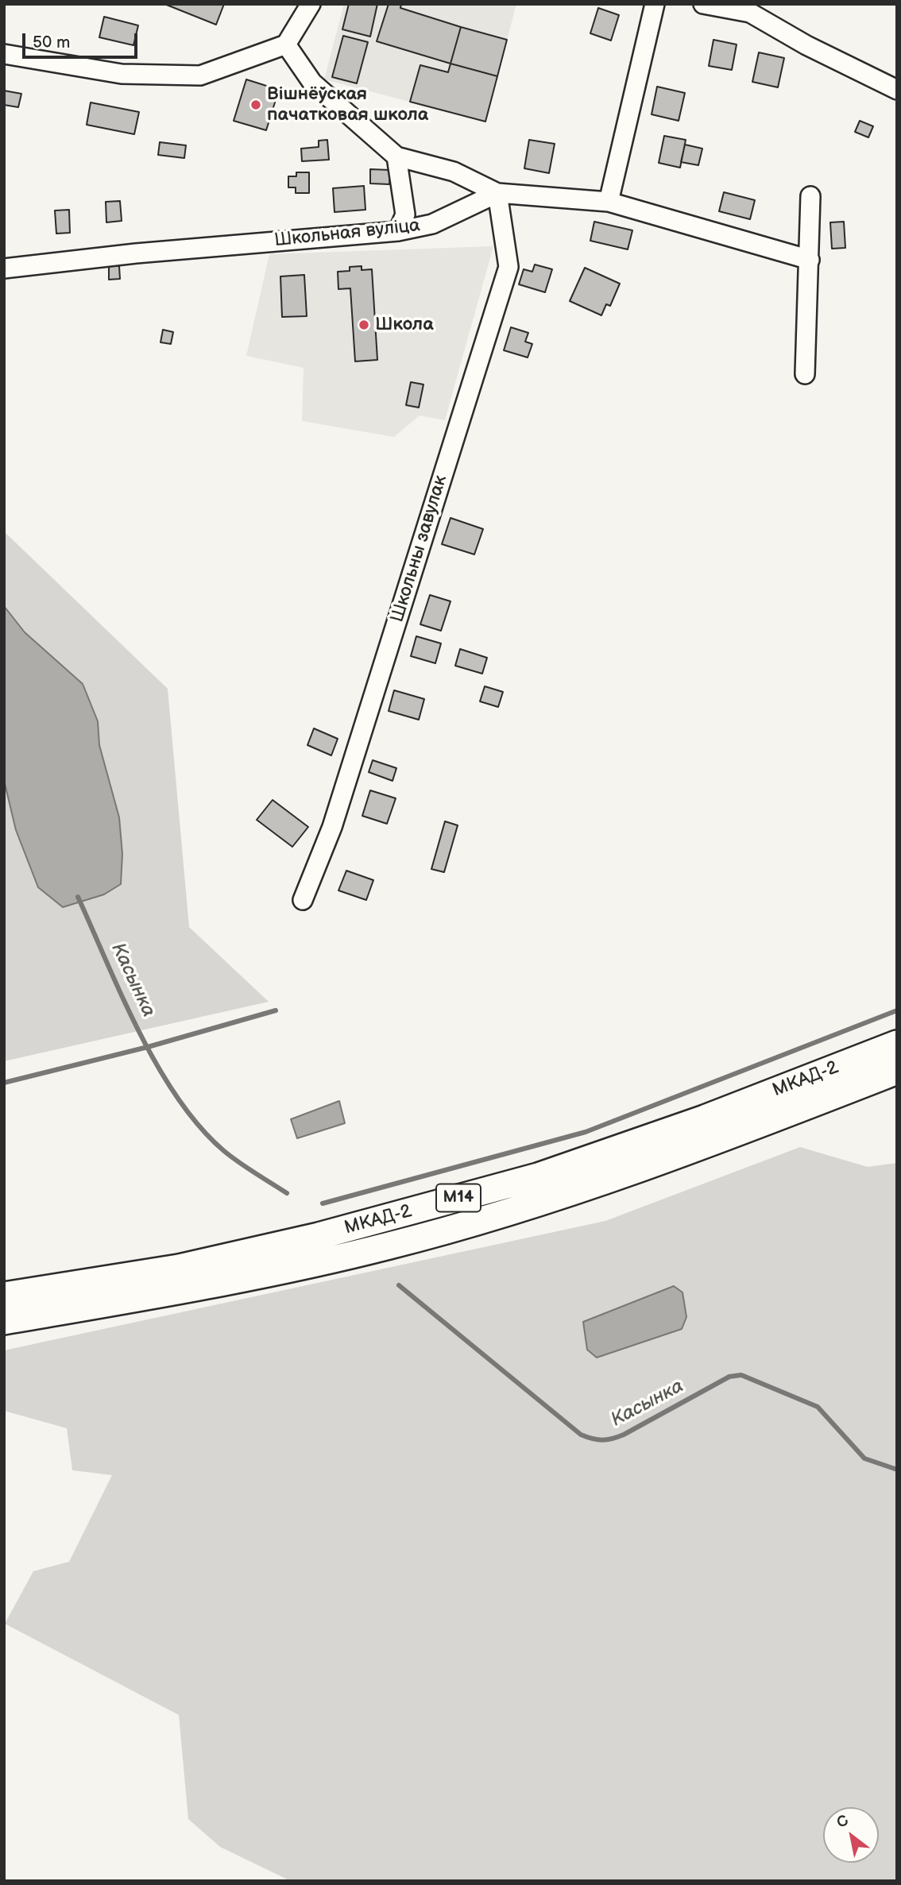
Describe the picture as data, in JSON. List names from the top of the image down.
{
  "streets": {
    "highway": ["МКАД-2", "М14"],
    "street": ["Школьная вуліца", "Школьны завулак"]
  },
  "crossings": [
    ["Школьная вуліца", "Школьны завулак"]
  ],
  "water": ["Касынка"],
  "places": ["Вішнёўская пачатковая школа", "Школа"],
  "scale_bar": "50 m",
  "north": "top left"
}
